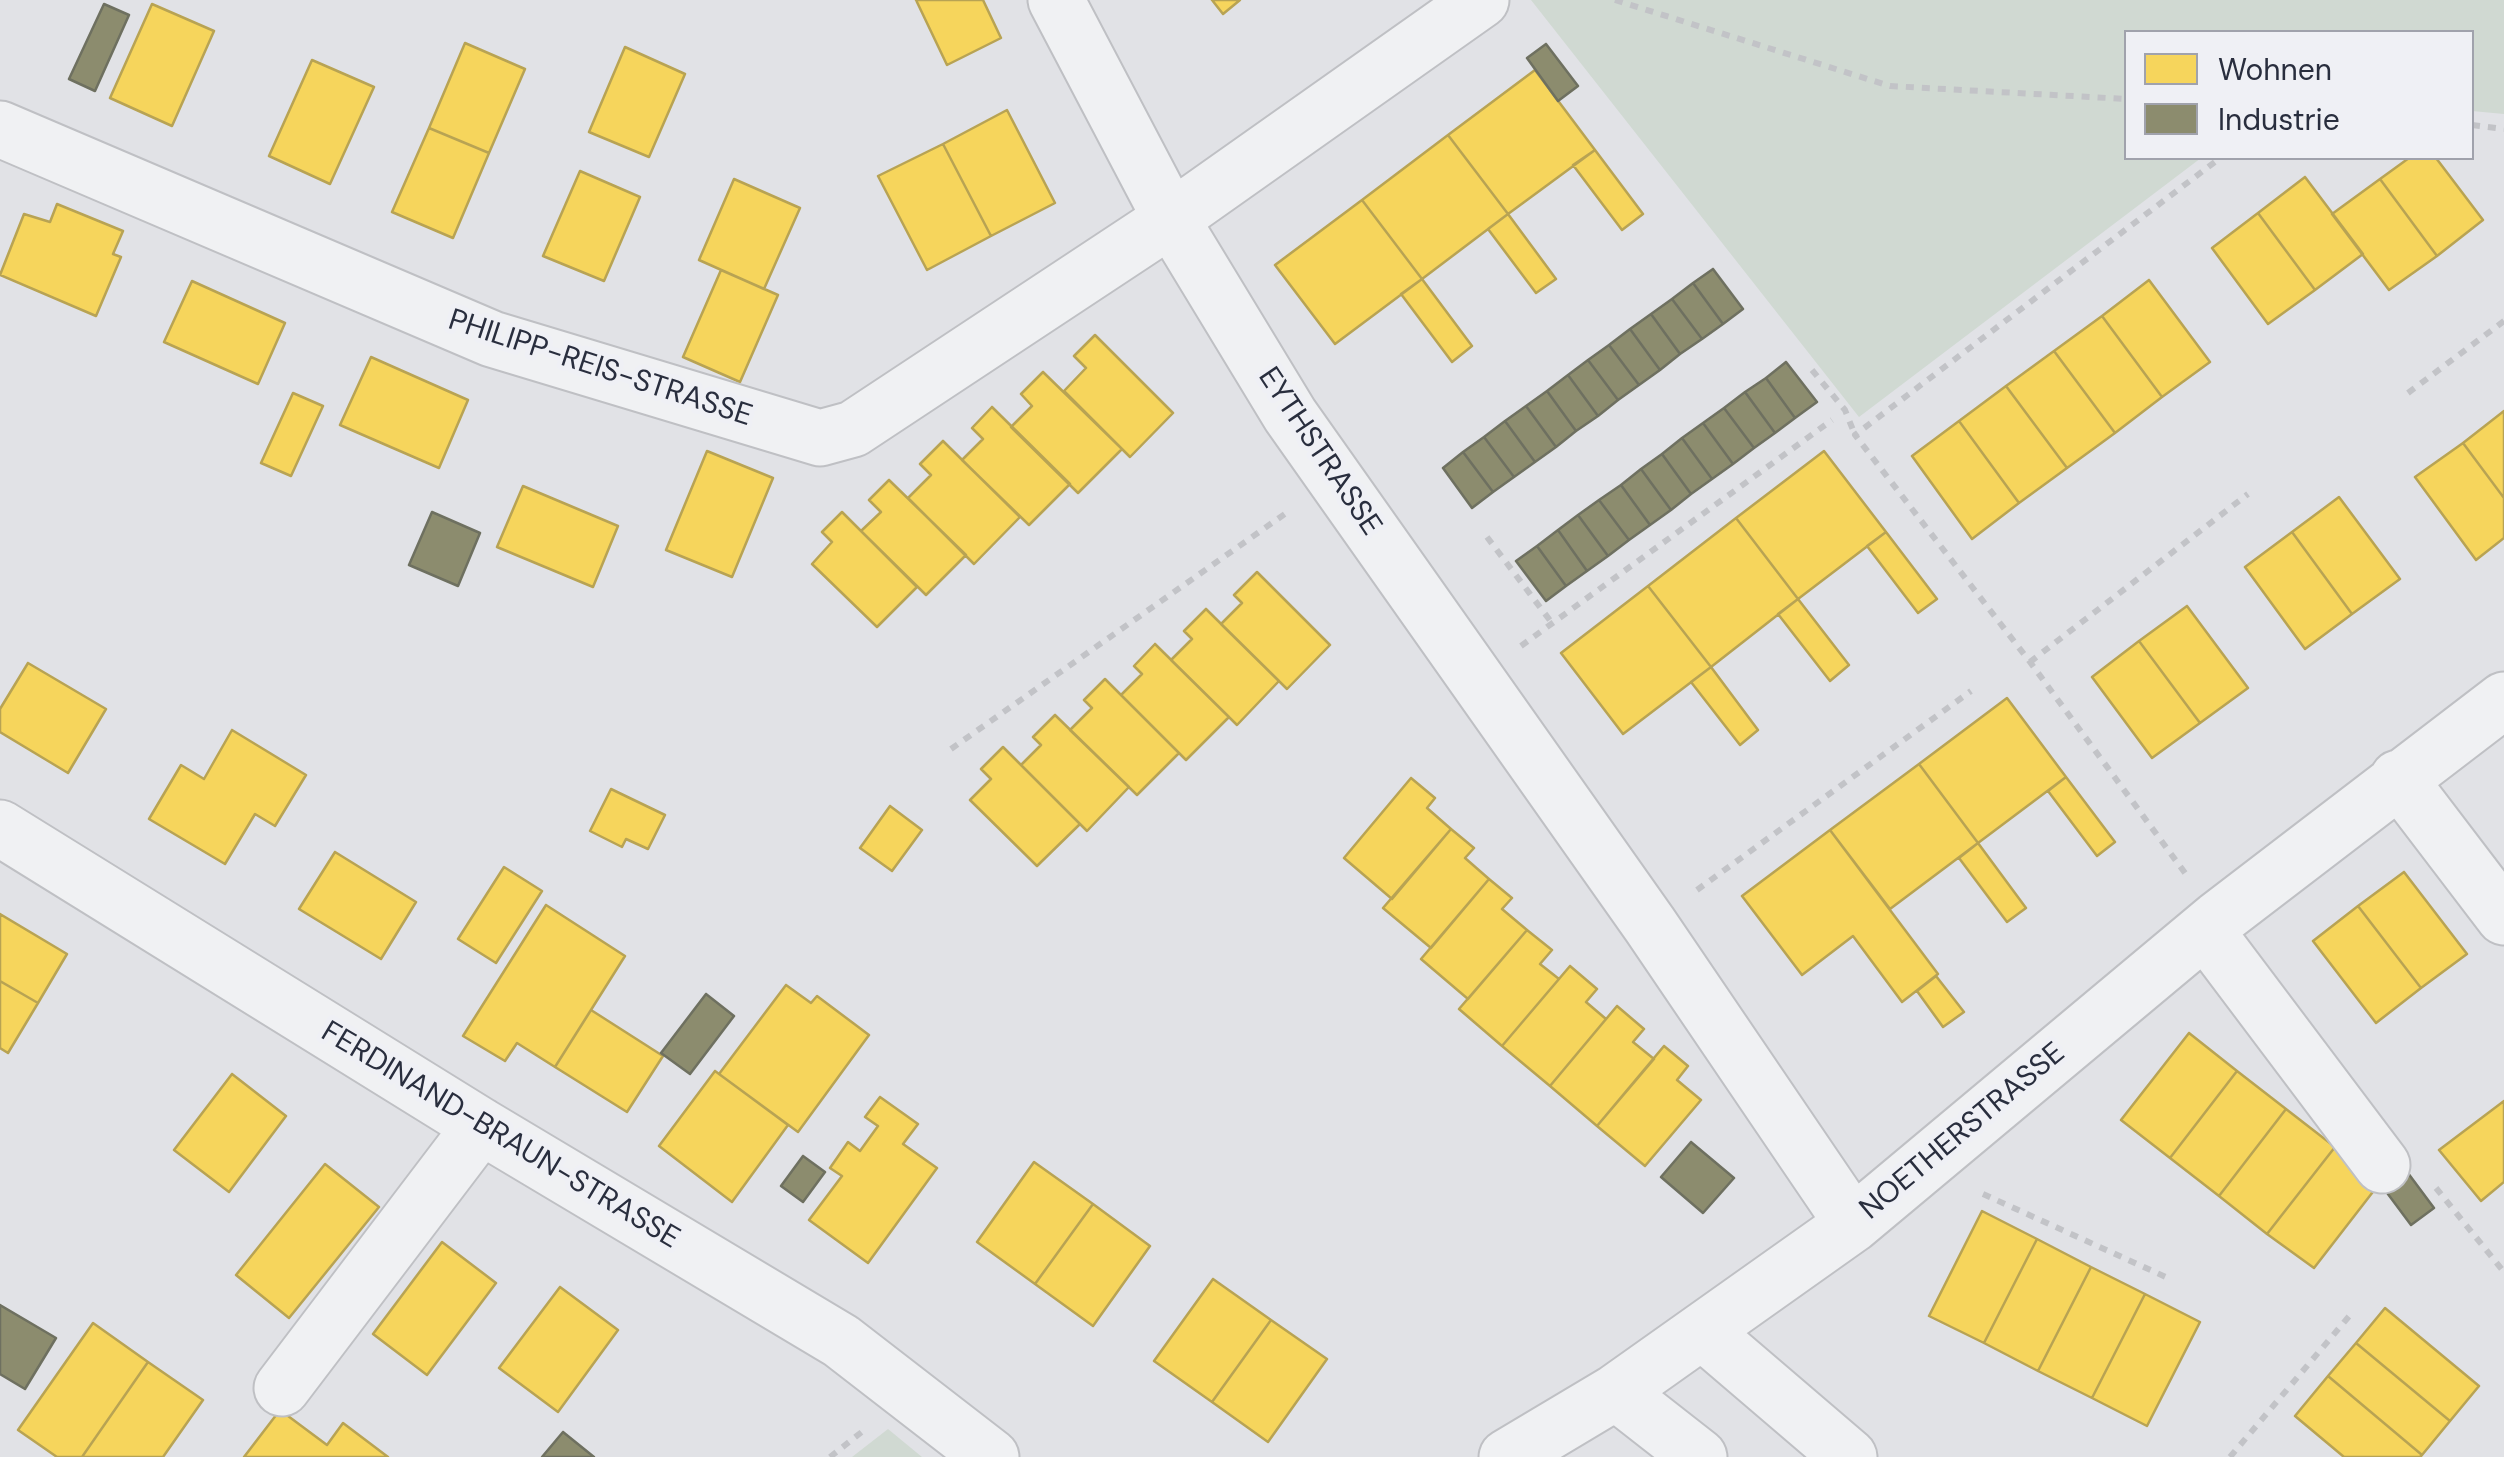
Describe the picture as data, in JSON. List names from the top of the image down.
{
  "streets": {
    "street": [
      "PHILIPP-REIS-STRASSE",
      "EYTHSTRASSE",
      "NOETHERSTRASSE",
      "FERDINAND-BRAUN-STRASSE"
    ]
  },
  "crossings": [
    ["PHILIPP-REIS-STRASSE", "EYTHSTRASSE"],
    ["EYTHSTRASSE", "NOETHERSTRASSE"]
  ],
  "legend": ["Wohnen", "Industrie"]
}
